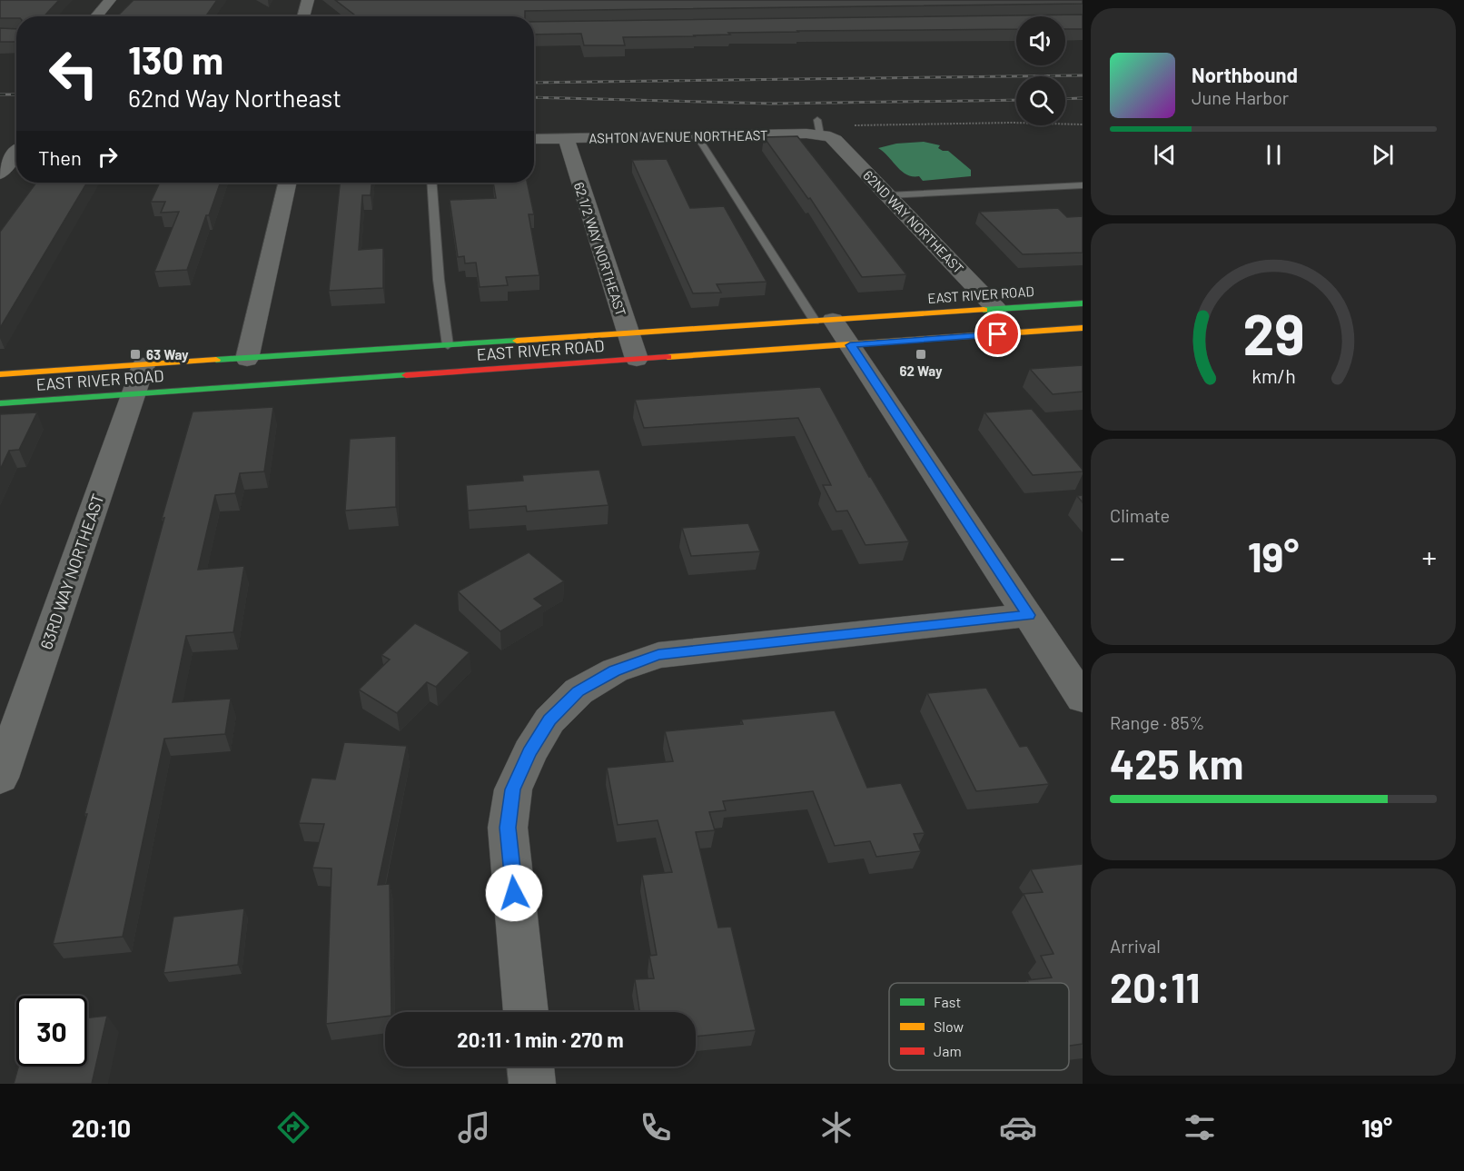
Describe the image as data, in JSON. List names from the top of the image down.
{
  "streets": {
    "main road": ["EAST RIVER ROAD"],
    "street": [
      "ASHTON AVENUE NORTHEAST",
      "62ND WAY NORTHEAST",
      "62 1/2 WAY NORTHEAST",
      "63RD WAY NORTHEAST"
    ]
  },
  "crossings": [
    ["ASHTON AVENUE NORTHEAST", "62ND WAY NORTHEAST"],
    ["ASHTON AVENUE NORTHEAST", "62 1/2 WAY NORTHEAST"],
    ["62ND WAY NORTHEAST", "EAST RIVER ROAD"],
    ["62 1/2 WAY NORTHEAST", "EAST RIVER ROAD"],
    ["EAST RIVER ROAD", "63RD WAY NORTHEAST"]
  ],
  "places": {
    "transit": ["63 Way", "62 Way"]
  },
  "legend": ["Fast", "Slow", "Jam"],
  "page": {
    "turn": ["130 m", "62nd Way Northeast"],
    "song": ["Northbound", "June Harbor"],
    "then": "Then",
    "tile": [
      "Climate",
      ["Range · 85%", "425 km"],
      ["Arrival", "20:11"]
    ],
    "heat": ["−", "19°", "+"],
    "limit": "30",
    "trip": "20:11 · 1 min · 270 m",
    "tabs": ["20:10", "19°"],
    "gauge": ["29", "km/h"]
  }
}
